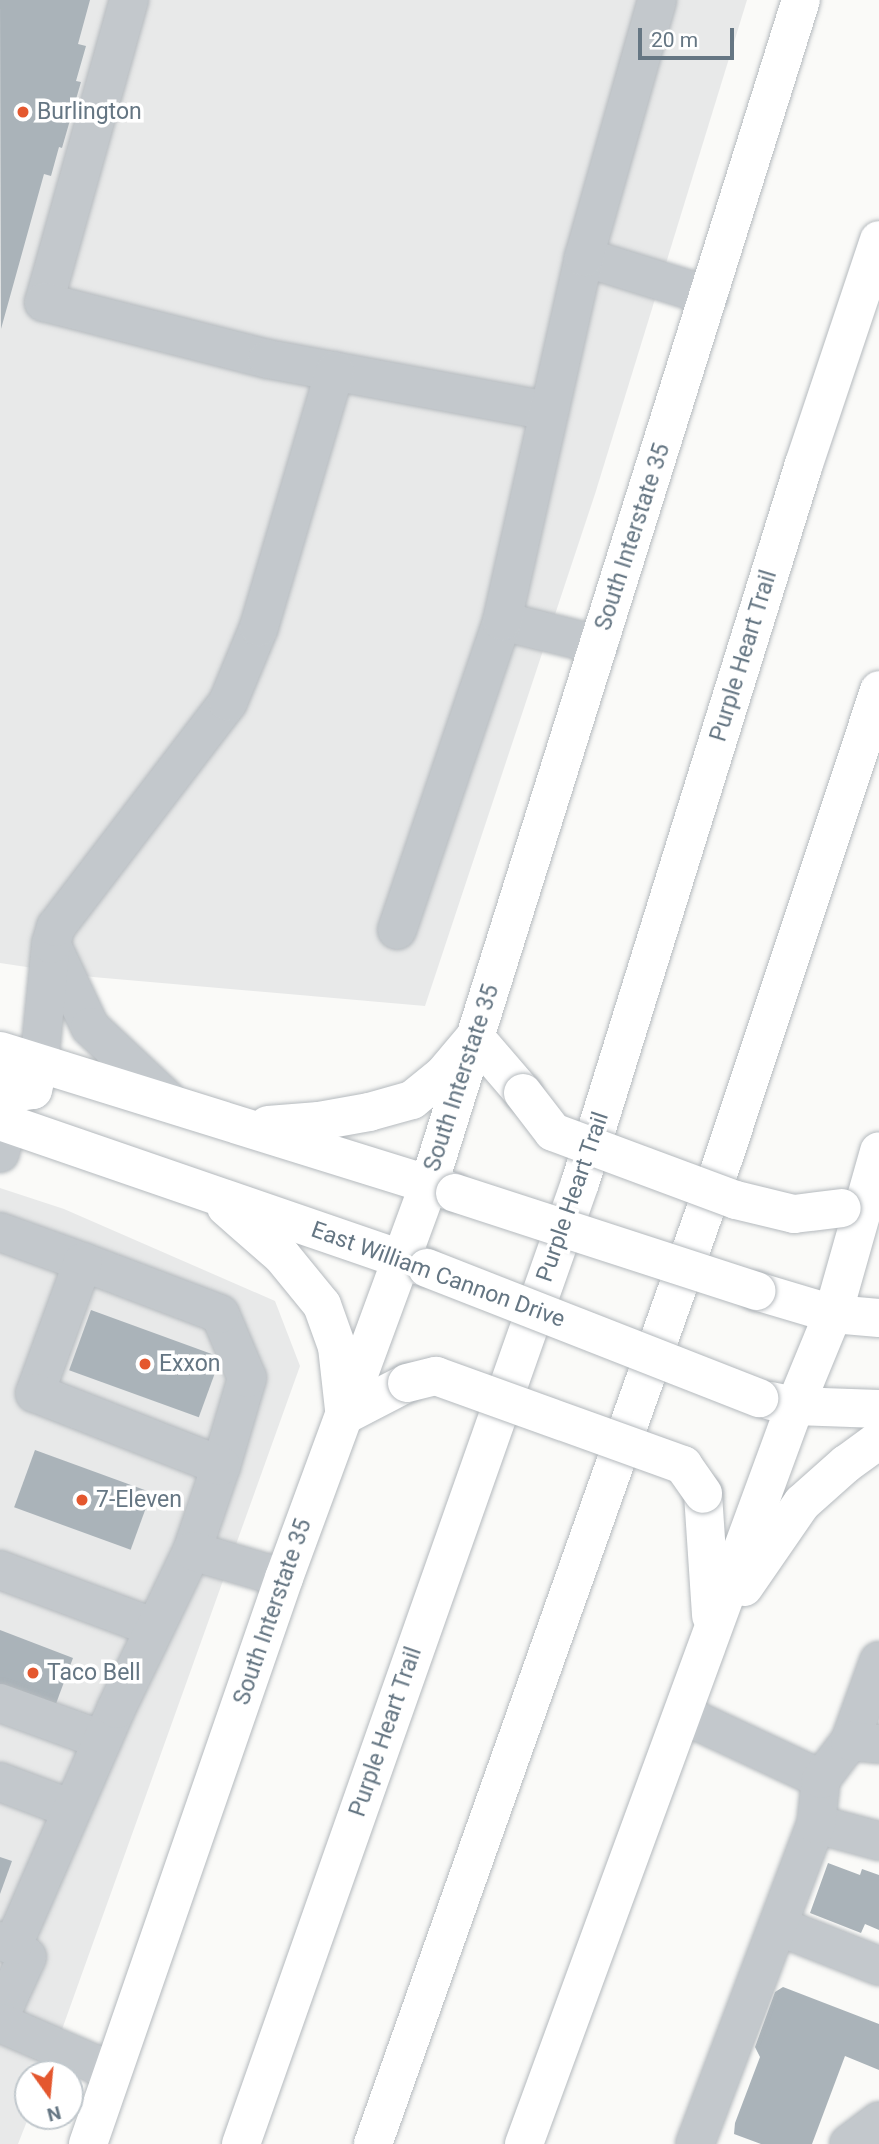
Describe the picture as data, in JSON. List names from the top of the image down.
{
  "streets": {
    "main road": ["South Interstate 35", "Purple Heart Trail", "East William Cannon Drive"]
  },
  "crossings": [
    ["South Interstate 35", "East William Cannon Drive"]
  ],
  "places": [
    "Burlington",
    "Exxon",
    "7-Eleven",
    "Taco Bell"
  ],
  "scale_bar": "20 m",
  "north": "bottom"
}
